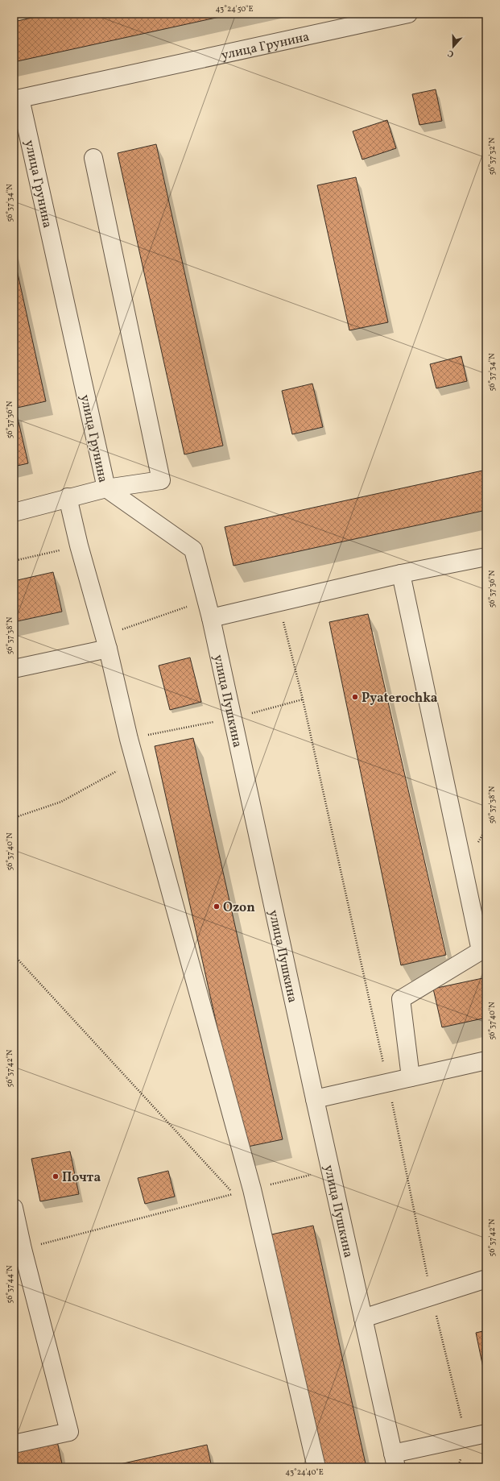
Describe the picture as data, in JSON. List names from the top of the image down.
{
  "streets": {
    "street": ["улица Грунина", "улица Пушкина"]
  },
  "crossings": [
    ["улица Грунина", "улица Пушкина"]
  ],
  "places": ["Pyaterochka", "Ozon", "Почта"],
  "north": "bottom",
  "coordinates": [
    "43°24'50\"E",
    "56°37'32\"N",
    "56°37'34\"N",
    "56°37'36\"N",
    "56°37'38\"N",
    "56°37'40\"N",
    "56°37'42\"N",
    "56°37'44\"N",
    "43°24'40\"E"
  ]
}
